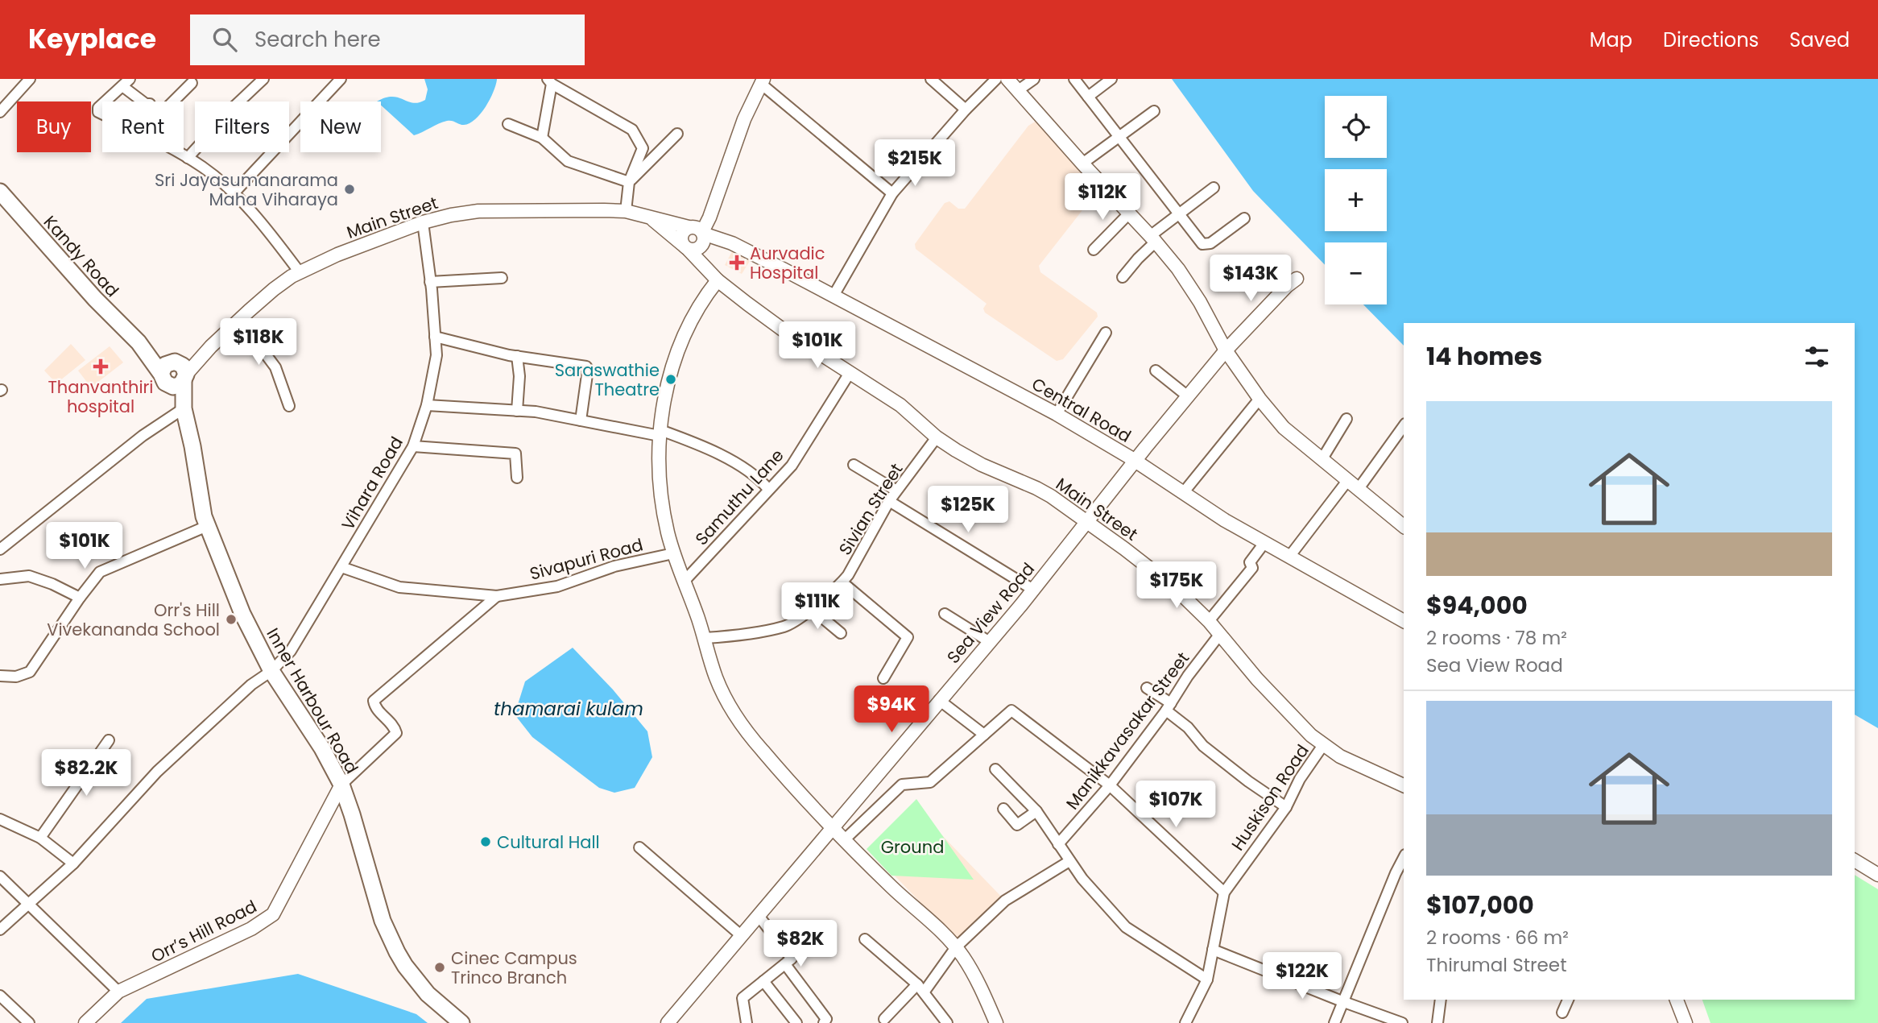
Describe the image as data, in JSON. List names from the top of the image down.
{
  "streets": {
    "highway": ["Kandy Road", "Inner Harbour Road"],
    "main road": [
      "Main Street",
      "Central Road",
      "Sea View Road",
      "Orr’s Hill Road"
    ],
    "street": [
      "Vihara Road",
      "Samuthu Lane",
      "Sivian Street",
      "Sivapuri Road",
      "Manikkavasakar Street",
      "Huskison Road"
    ]
  },
  "crossings": [
    ["Main Street", "Kandy Road"],
    ["Main Street", "Central Road"],
    ["Main Street", "Vihara Road"],
    ["Main Street", "Samuthu Lane"],
    ["Main Street", "Sivian Street"],
    ["Main Street", "Sea View Road"],
    ["Main Street", "Inner Harbour Road"],
    ["Main Street", "Manikkavasakar Street"],
    ["Main Street", "Huskison Road"],
    ["Kandy Road", "Inner Harbour Road"],
    ["Central Road", "Sea View Road"],
    ["Vihara Road", "Sivapuri Road"],
    ["Vihara Road", "Inner Harbour Road"],
    ["Inner Harbour Road", "Orr’s Hill Road"]
  ],
  "water": ["thamarai kulam"],
  "parks": ["Ground"],
  "places": {
    "other": [
      "Sri Jayasumanarama Maha Viharaya",
      "Saraswathie Theatre",
      "Orr's Hill Vivekananda School",
      "Cultural Hall",
      "Cinec Campus Trinco Branch"
    ],
    "health": ["Aurvadic Hospital", "Thanvanthiri hospital"]
  },
  "page": {
    "header": "Keyplace",
    "search": "Search here",
    "nav": ["Map", "Directions", "Saved"],
    "map_buttons": ["+", "−"],
    "chip": [
      "Buy",
      "Rent",
      "Filters",
      "New"
    ],
    "price": [
      "$215K",
      "$112K",
      "$143K",
      "$118K",
      "$101K",
      "$125K",
      "$101K",
      "$175K",
      "$111K",
      "$94K",
      "$82.2K",
      "$107K",
      "$82K",
      "$122K"
    ],
    "heading": "14 homes",
    "list": [
      {
        "name": "$94,000",
        "note": "2 rooms · 78 m² · Sea View Road"
      },
      {
        "name": "$107,000",
        "note": "2 rooms · 66 m² · Thirumal Street"
      }
    ]
  }
}
